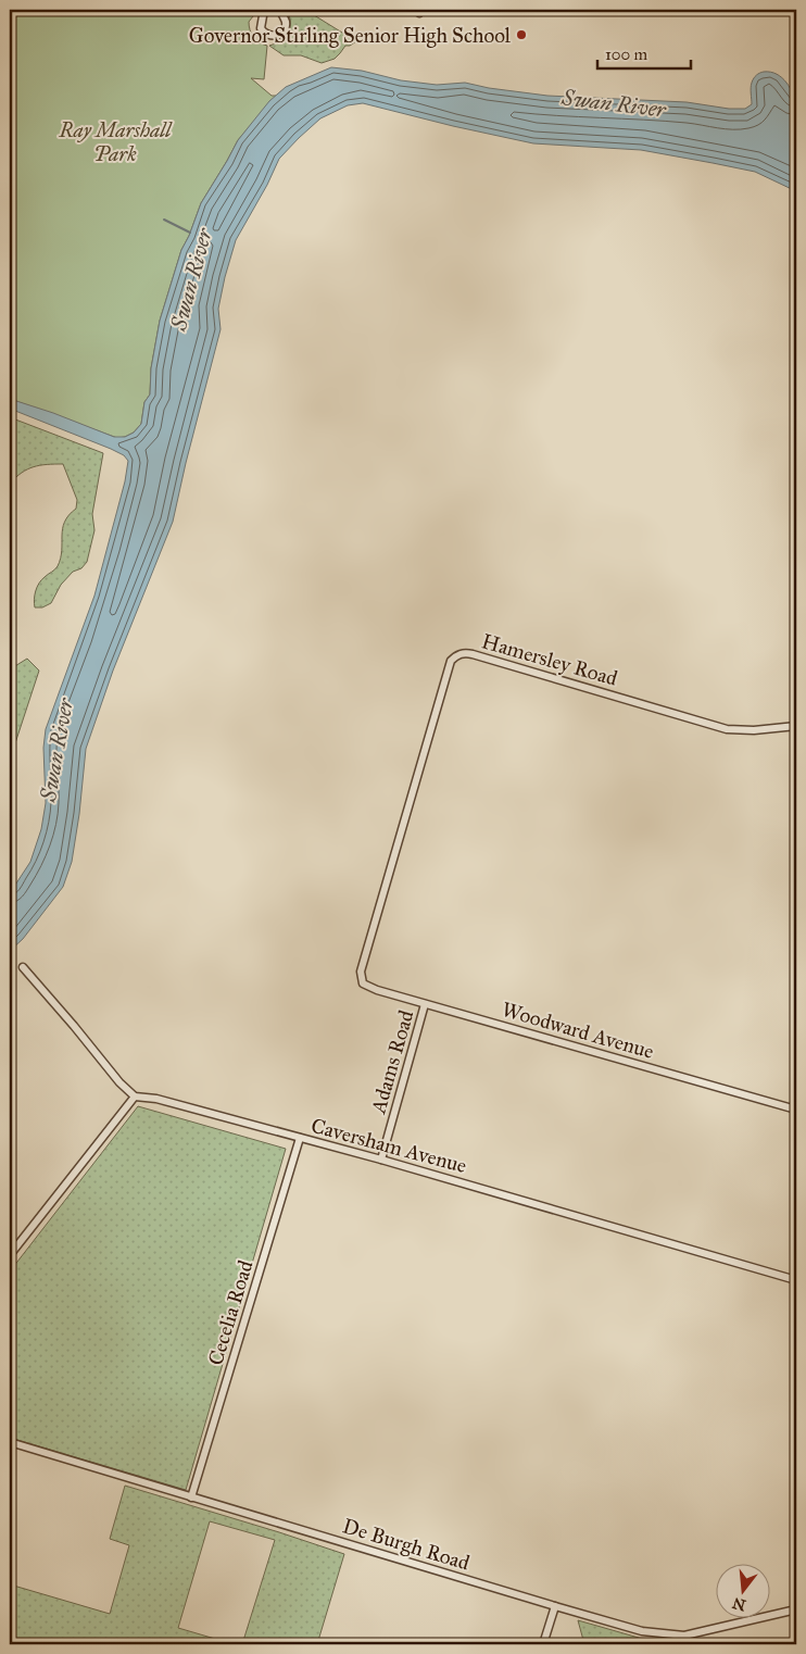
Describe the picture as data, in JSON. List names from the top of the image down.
{
  "streets": {
    "street": [
      "Hamersley Road",
      "Woodward Avenue",
      "Adams Road",
      "Caversham Avenue",
      "Cecelia Road",
      "De Burgh Road"
    ]
  },
  "crossings": [
    ["Hamersley Road", "Woodward Avenue"],
    ["Woodward Avenue", "Adams Road"],
    ["Adams Road", "Caversham Avenue"],
    ["Caversham Avenue", "Cecelia Road"],
    ["Cecelia Road", "De Burgh Road"]
  ],
  "water": ["Swan River"],
  "parks": ["Ray Marshall Park"],
  "places": ["Governor Stirling Senior High School"],
  "scale_bar": "100 m",
  "north": "bottom"
}
